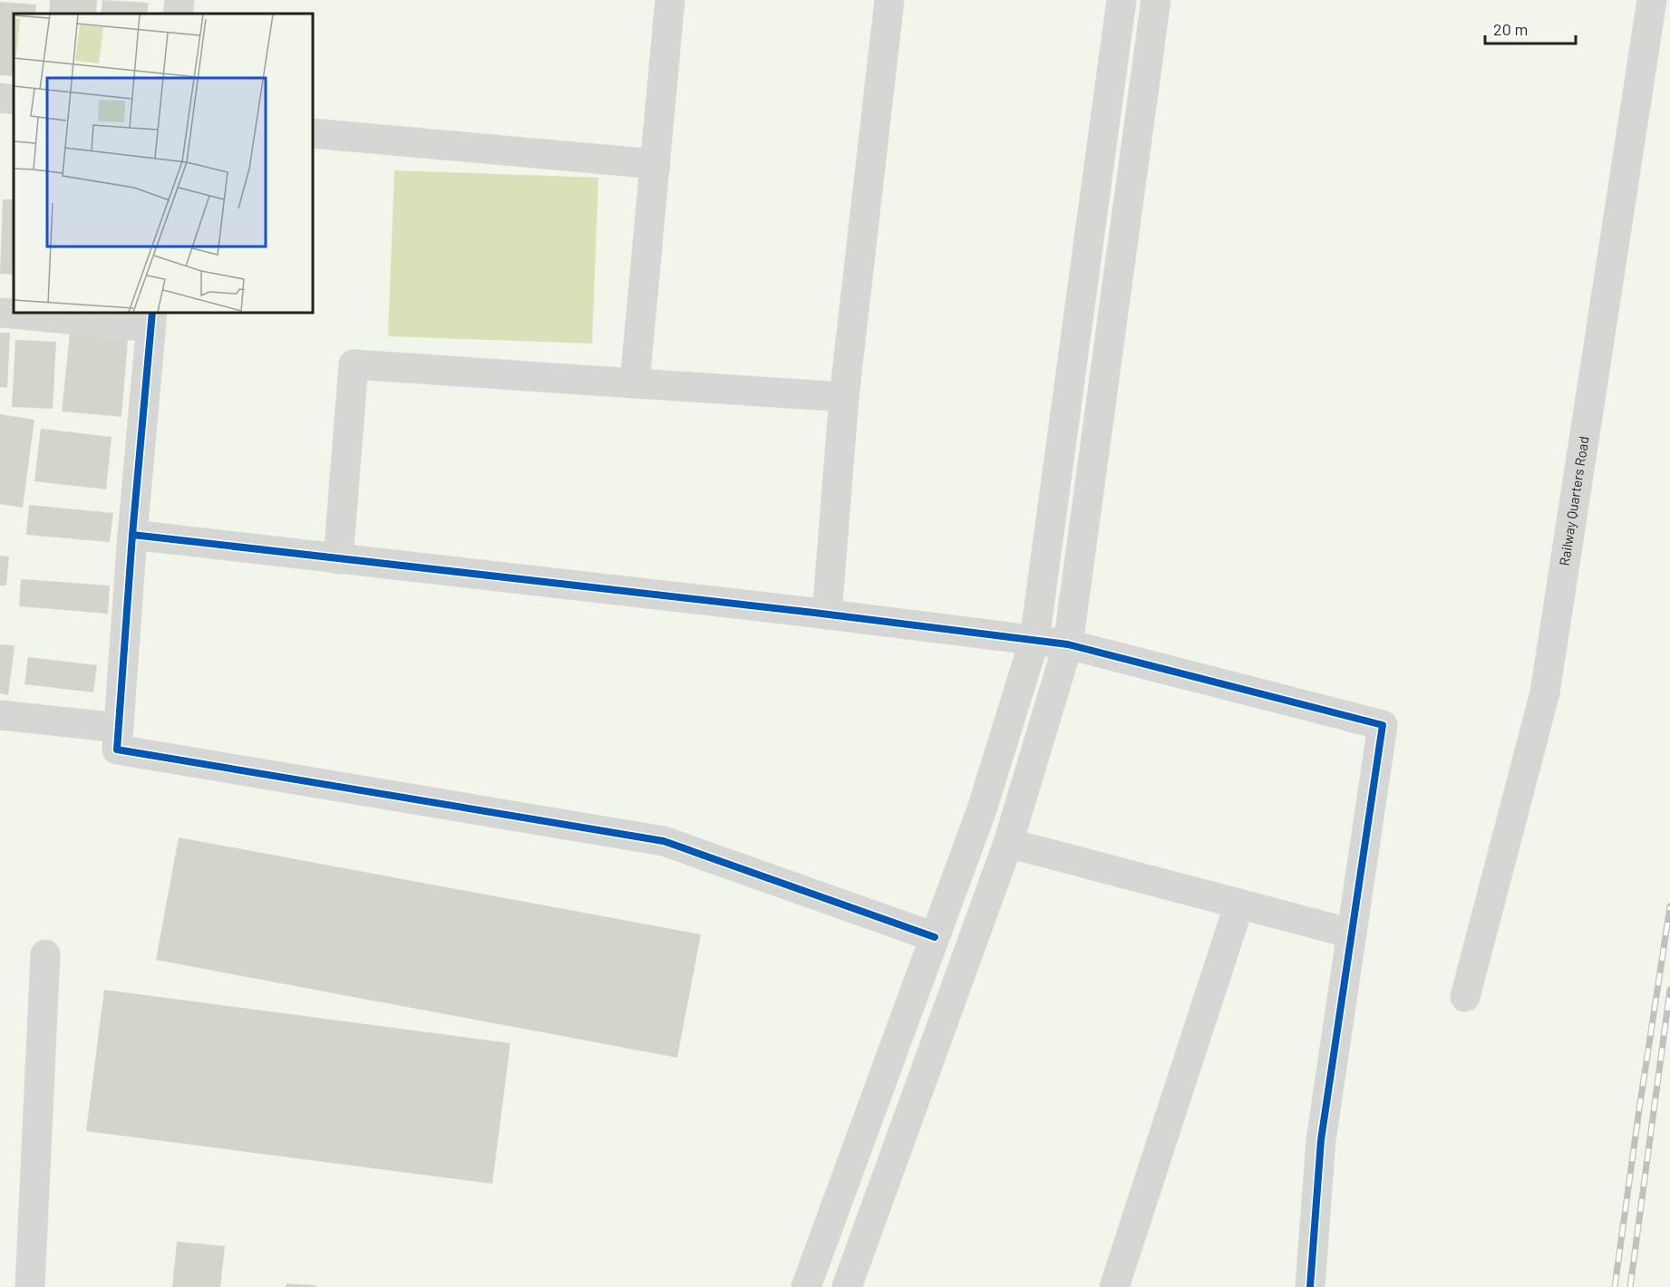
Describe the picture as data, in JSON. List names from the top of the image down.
{
  "streets": {
    "street": ["Railway Quarters Road"]
  },
  "scale_bar": "20 m"
}
